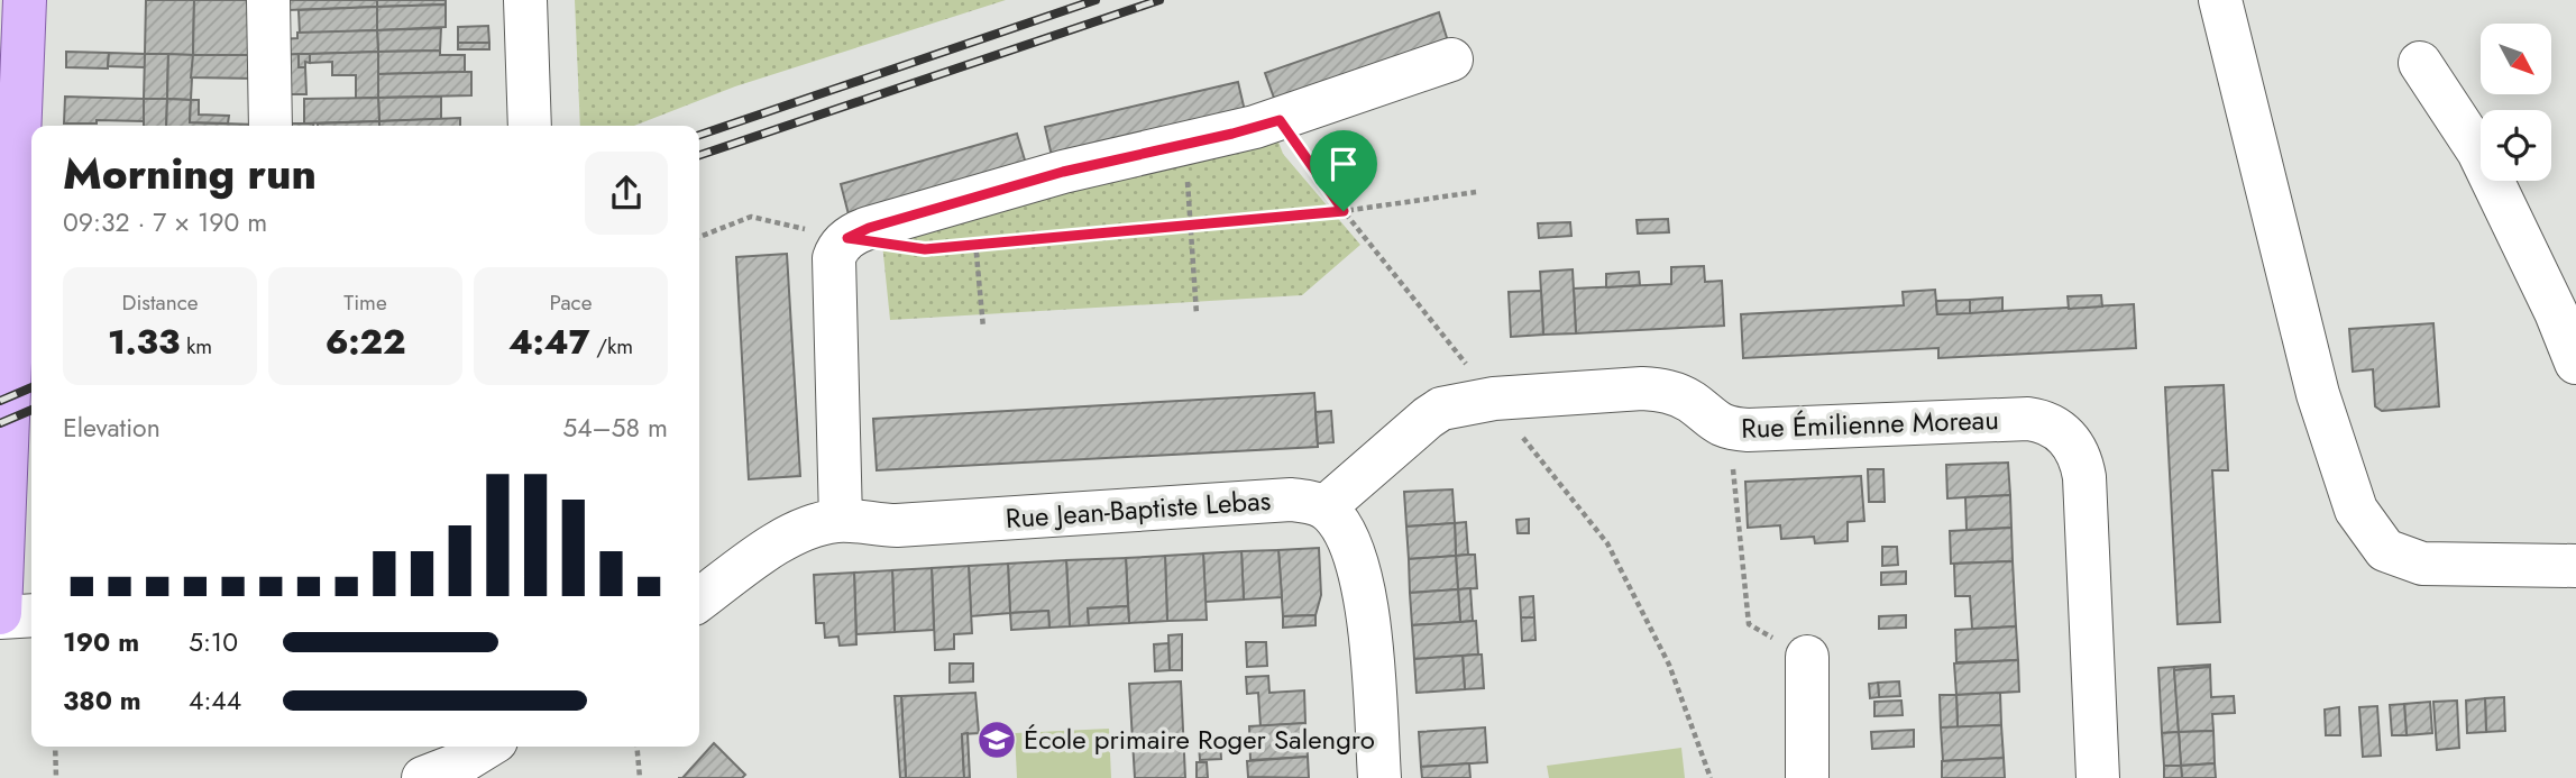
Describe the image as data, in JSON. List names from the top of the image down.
{
  "streets": {
    "street": ["Rue Émilienne Moreau", "Rue Jean-Baptiste Lebas"]
  },
  "crossings": [
    ["Rue Émilienne Moreau", "Rue Jean-Baptiste Lebas"]
  ],
  "places": {
    "school or university": ["École primaire Roger Salengro"]
  },
  "north": "bottom right",
  "page": {
    "heading": ["Morning run", "09:32 · 7 × 190 m"],
    "stats": [
      ["Distance", "1.33 km"],
      ["Time", "6:22"],
      ["Pace", "4:47 /km"]
    ],
    "chart": ["Elevation", "54–58 m"],
    "list": [
      {
        "name": "190 m",
        "note": "5:10"
      },
      {
        "name": "380 m",
        "note": "4:44"
      }
    ]
  }
}
